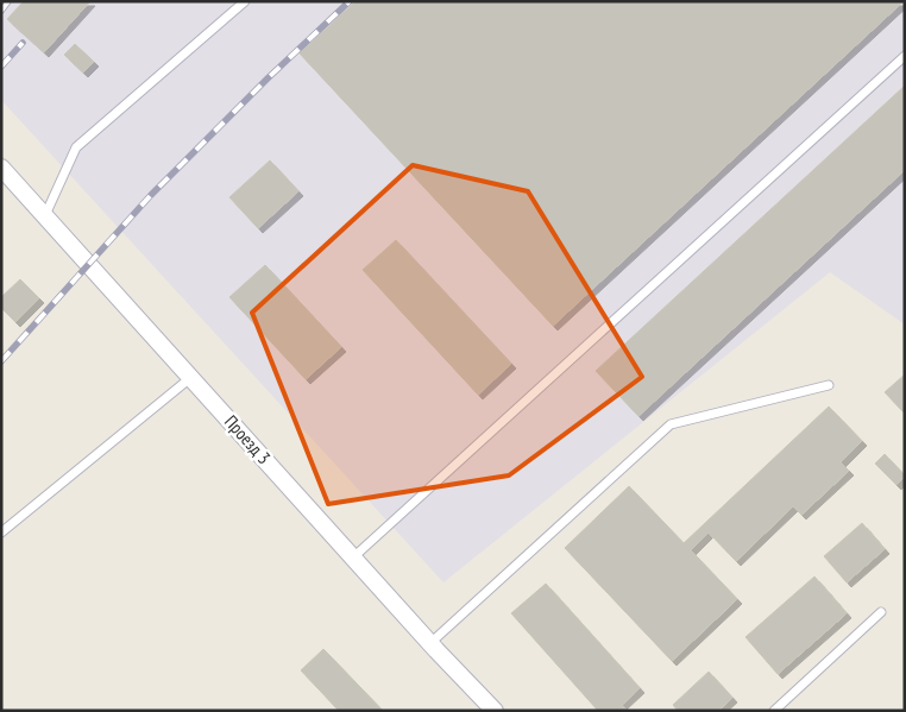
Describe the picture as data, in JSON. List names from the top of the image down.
{
  "streets": {
    "street": ["Проезд 3"]
  }
}
